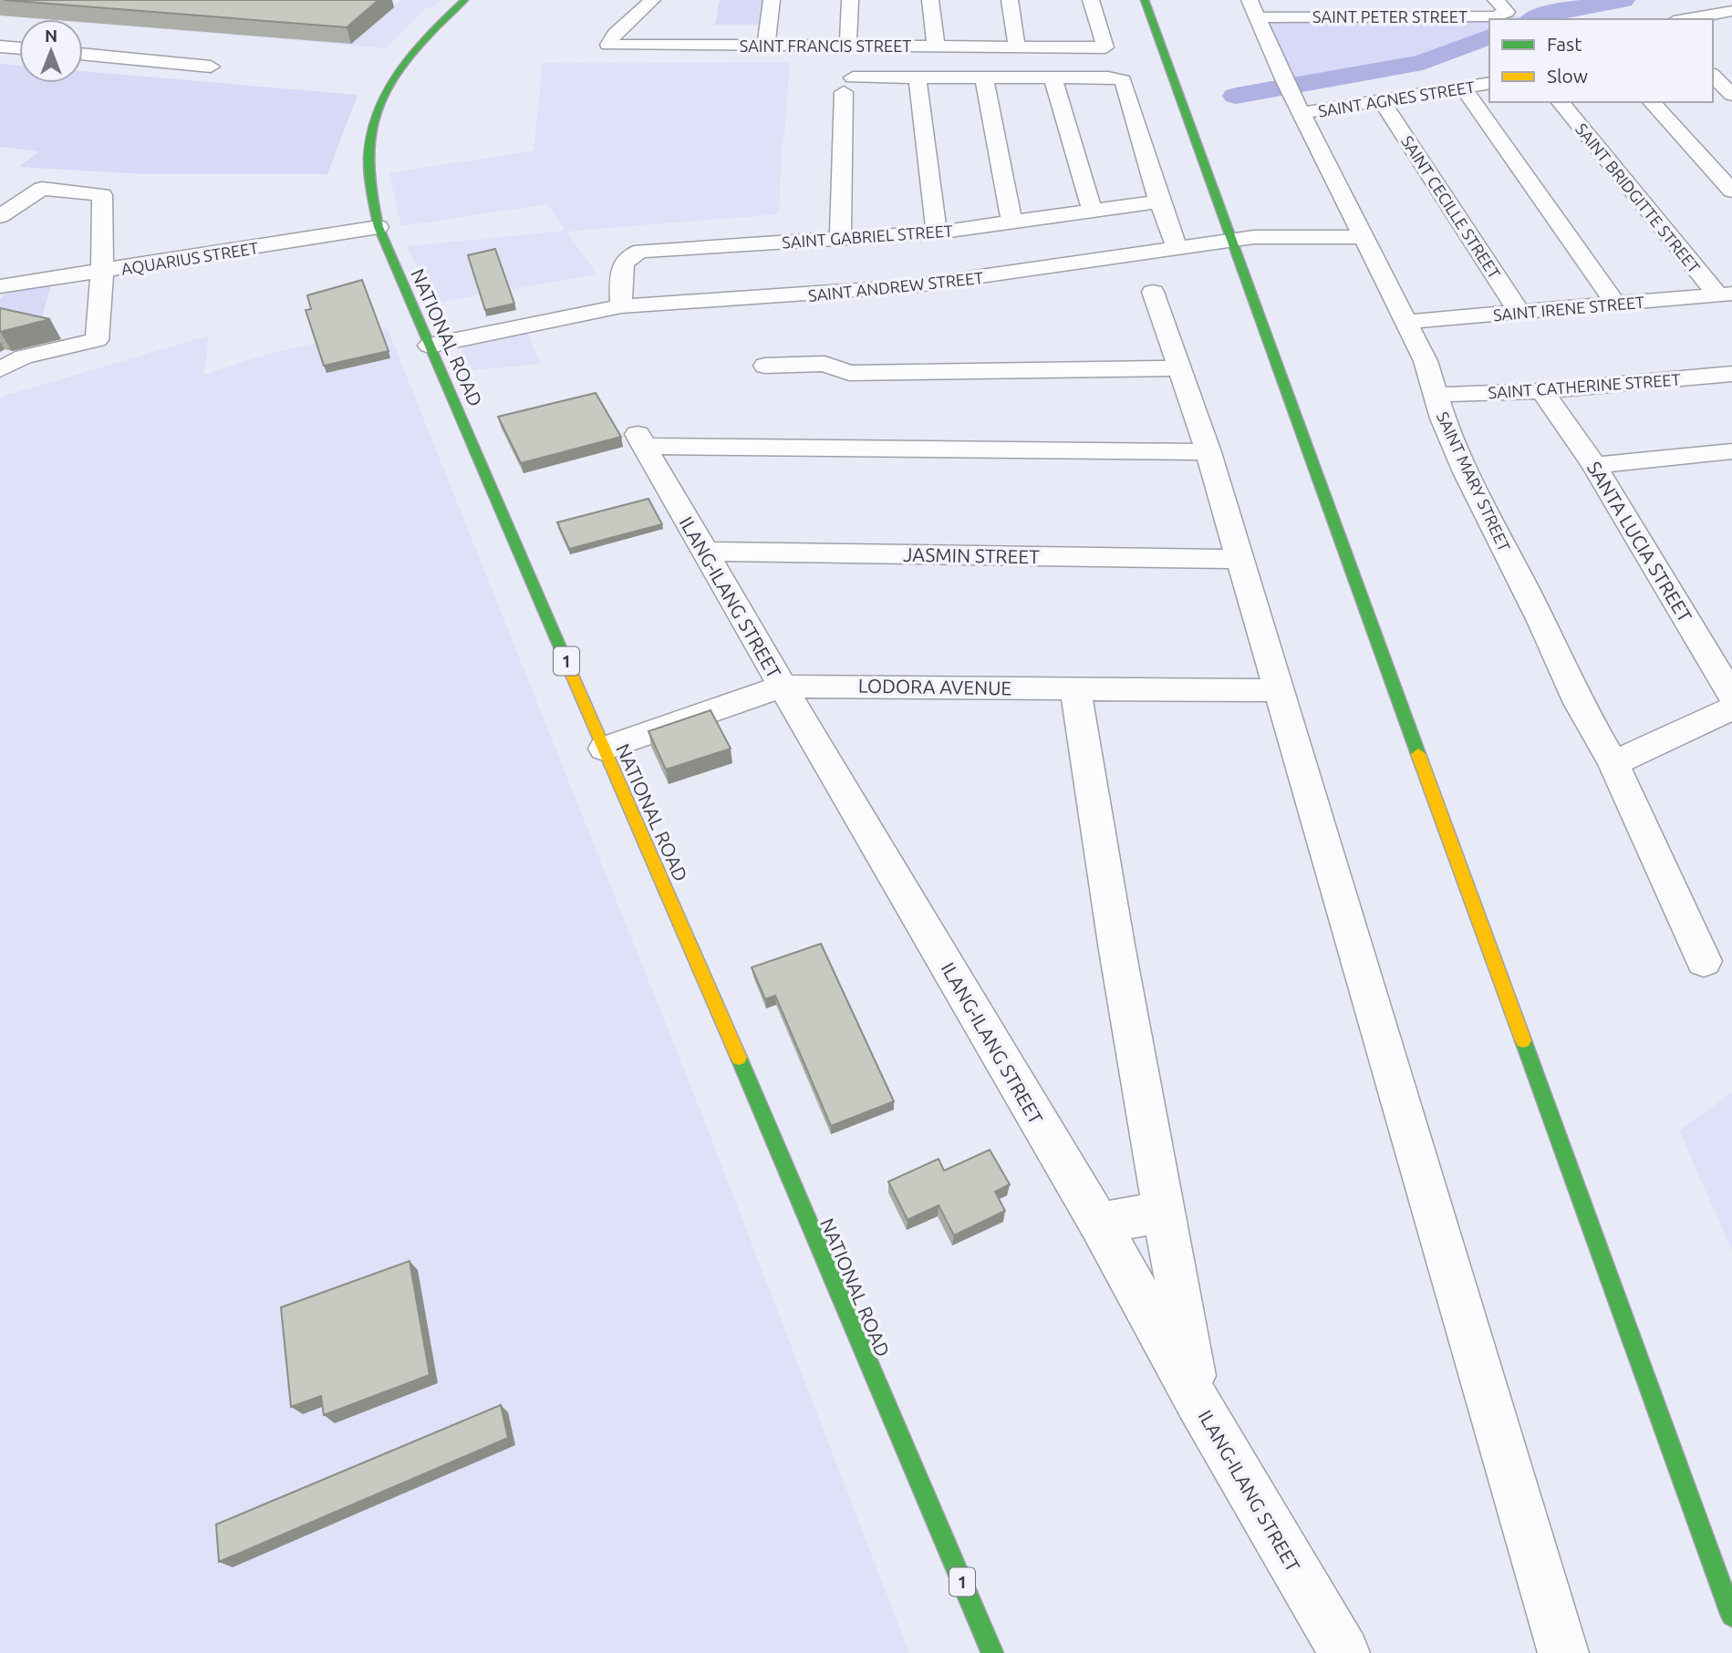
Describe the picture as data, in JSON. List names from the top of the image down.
{
  "streets": {
    "main road": ["NATIONAL ROAD", "1"],
    "street": [
      "SAINT PETER STREET",
      "SAINT FRANCIS STREET",
      "SAINT AGNES STREET",
      "SAINT BRIDGITTE STREET",
      "SAINT CECILLE STREET",
      "SAINT GABRIEL STREET",
      "AQUARIUS STREET",
      "SAINT ANDREW STREET",
      "SAINT IRENE STREET",
      "SAINT CATHERINE STREET",
      "SAINT MARY STREET",
      "SANTA LUCIA STREET",
      "JASMIN STREET",
      "ILANG-ILANG STREET",
      "LODORA AVENUE"
    ]
  },
  "crossings": [
    ["SAINT PETER STREET", "SAINT MARY STREET"],
    ["SAINT AGNES STREET", "SAINT CECILLE STREET"],
    ["SAINT AGNES STREET", "SAINT MARY STREET"],
    ["SAINT BRIDGITTE STREET", "SAINT IRENE STREET"],
    ["SAINT CECILLE STREET", "SAINT IRENE STREET"],
    ["SAINT GABRIEL STREET", "SAINT ANDREW STREET"],
    ["AQUARIUS STREET", "NATIONAL ROAD"],
    ["SAINT ANDREW STREET", "NATIONAL ROAD"],
    ["SAINT ANDREW STREET", "SAINT MARY STREET"],
    ["SAINT IRENE STREET", "SAINT MARY STREET"],
    ["NATIONAL ROAD", "LODORA AVENUE"],
    ["SAINT CATHERINE STREET", "SAINT MARY STREET"],
    ["SAINT CATHERINE STREET", "SANTA LUCIA STREET"],
    ["JASMIN STREET", "ILANG-ILANG STREET"],
    ["ILANG-ILANG STREET", "LODORA AVENUE"]
  ],
  "legend": ["Fast", "Slow"],
  "north": "top"
}
